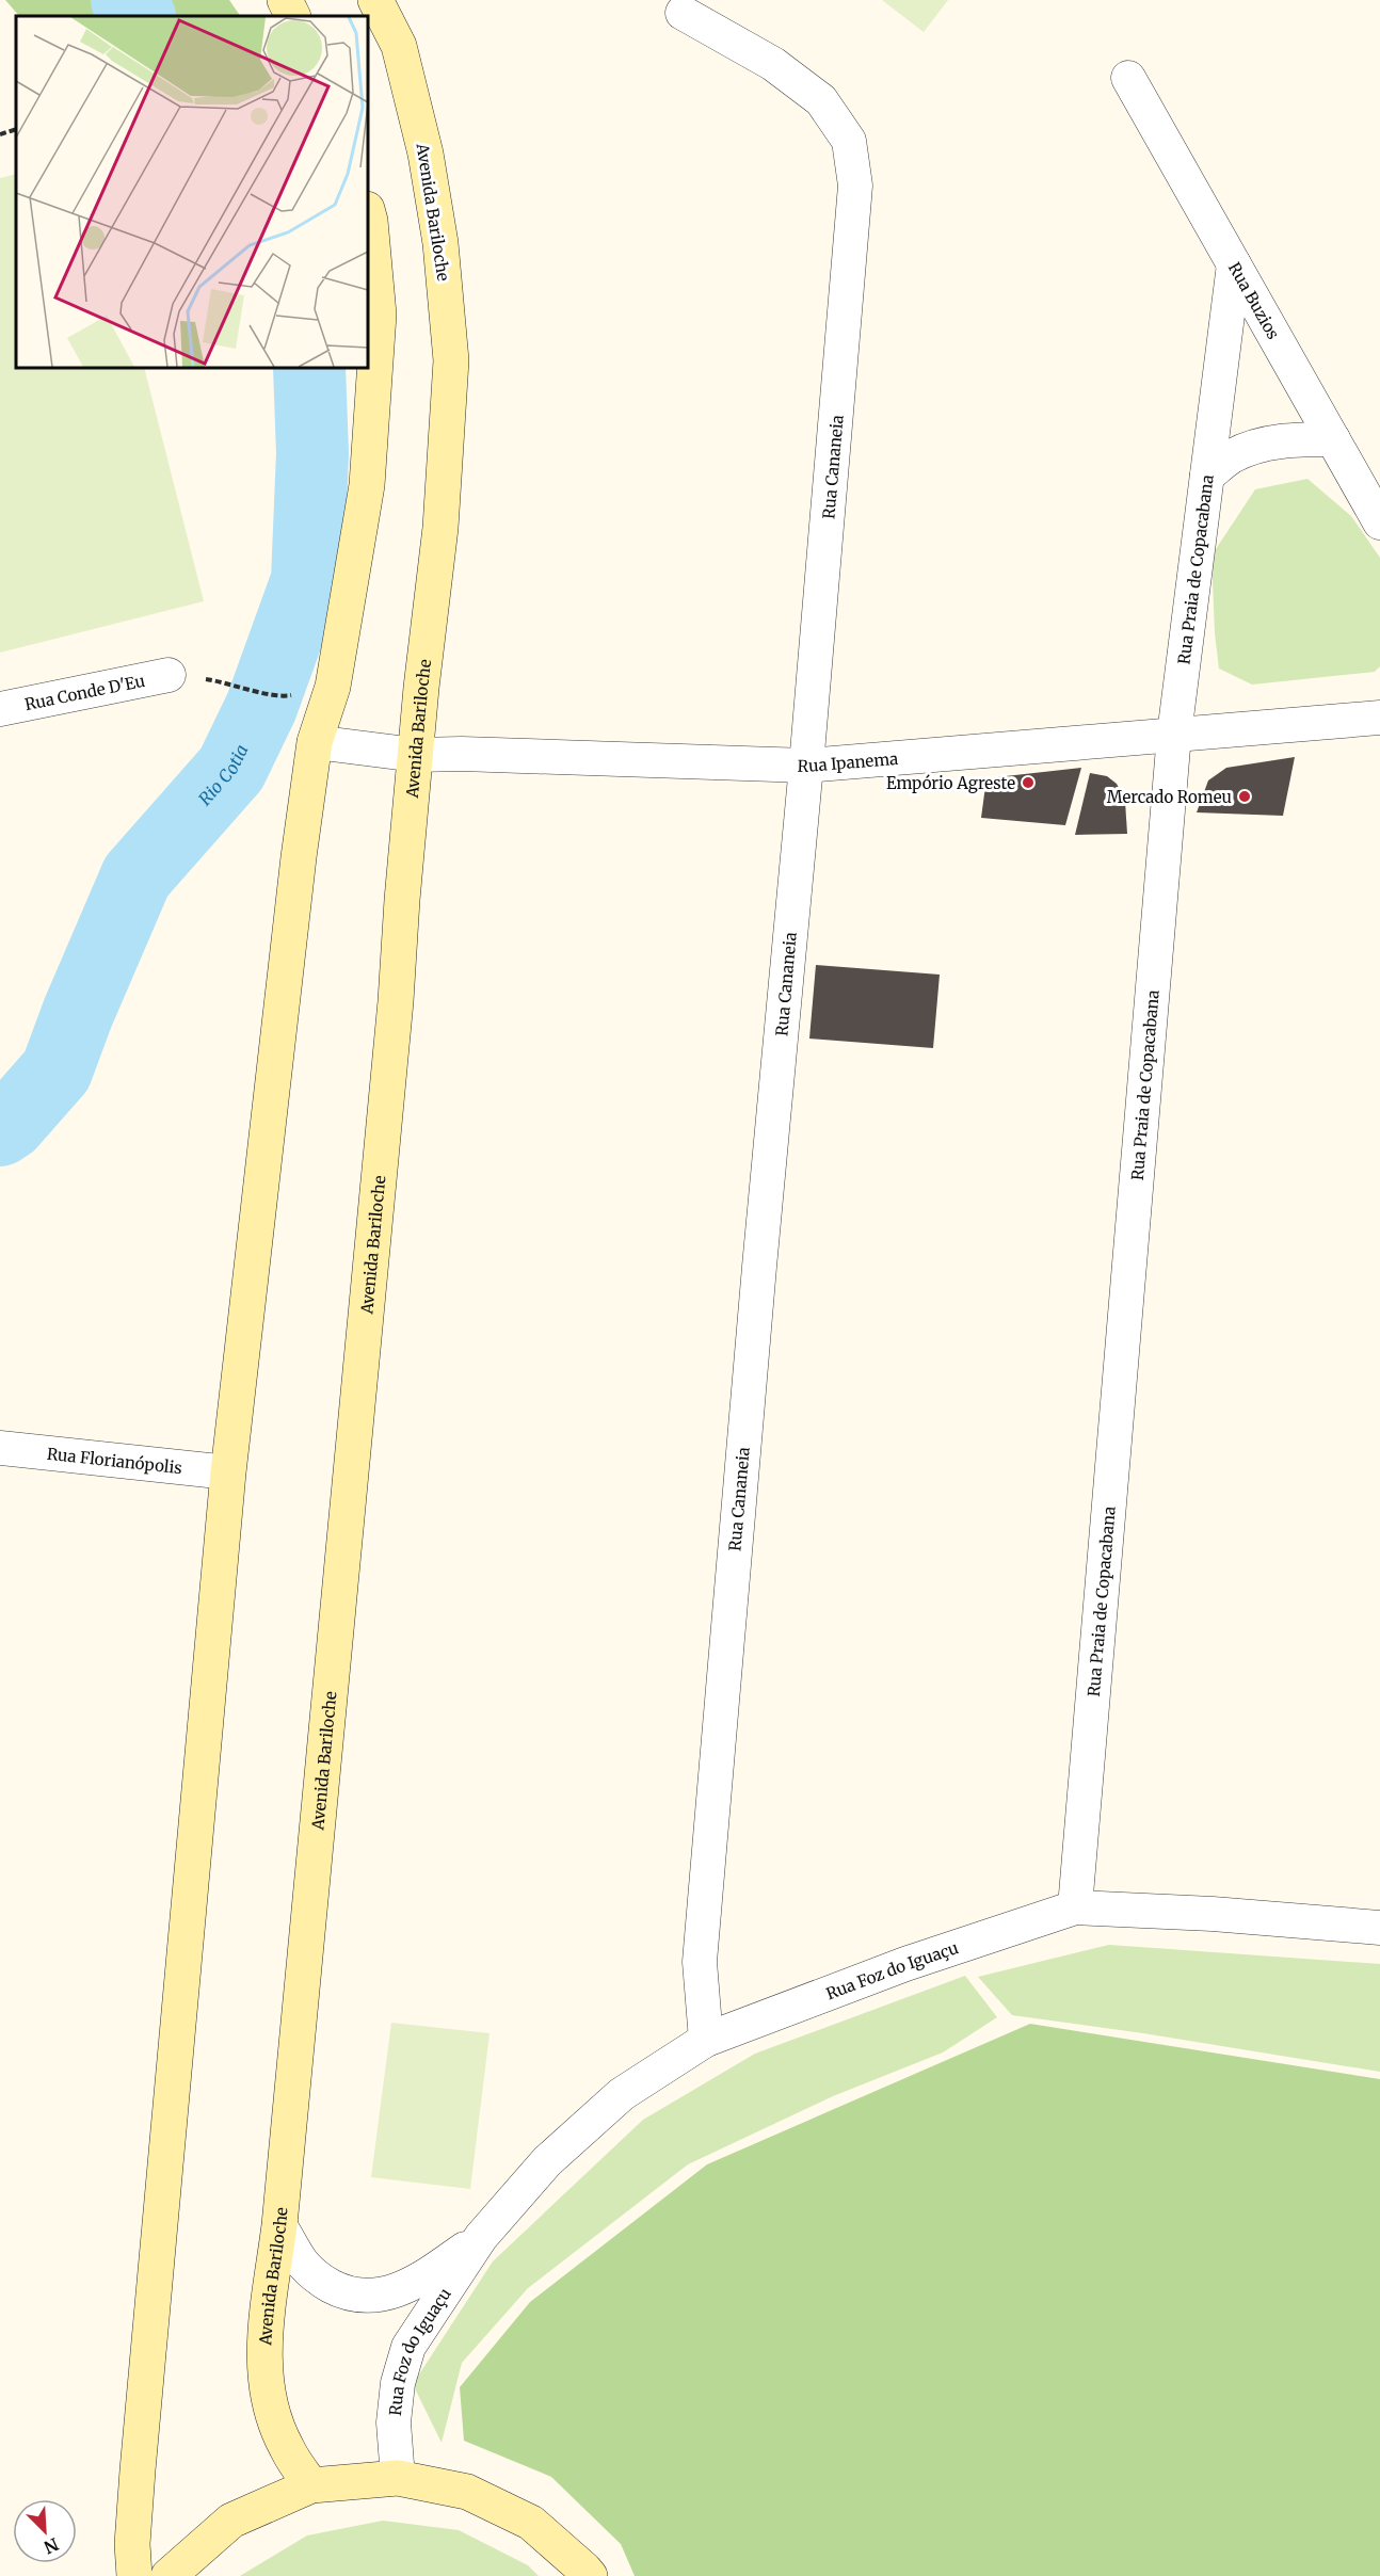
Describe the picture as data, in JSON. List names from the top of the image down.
{
  "streets": {
    "main road": ["Avenida Bariloche"],
    "street": [
      "Rua Buzios",
      "Rua Cananeia",
      "Rua Praia de Copacabana",
      "Rua Conde D'Eu",
      "Rua Ipanema",
      "Rua Florianópolis",
      "Rua Foz do Iguaçu"
    ]
  },
  "crossings": [
    ["Avenida Bariloche", "Rua Ipanema"],
    ["Avenida Bariloche", "Rua Foz do Iguaçu"],
    ["Rua Buzios", "Rua Praia de Copacabana"],
    ["Rua Cananeia", "Rua Ipanema"],
    ["Rua Cananeia", "Rua Foz do Iguaçu"],
    ["Rua Praia de Copacabana", "Rua Ipanema"],
    ["Rua Praia de Copacabana", "Rua Foz do Iguaçu"]
  ],
  "water": ["Rio Cotia"],
  "places": ["Empório Agreste", "Mercado Romeu"],
  "north": "bottom right"
}
